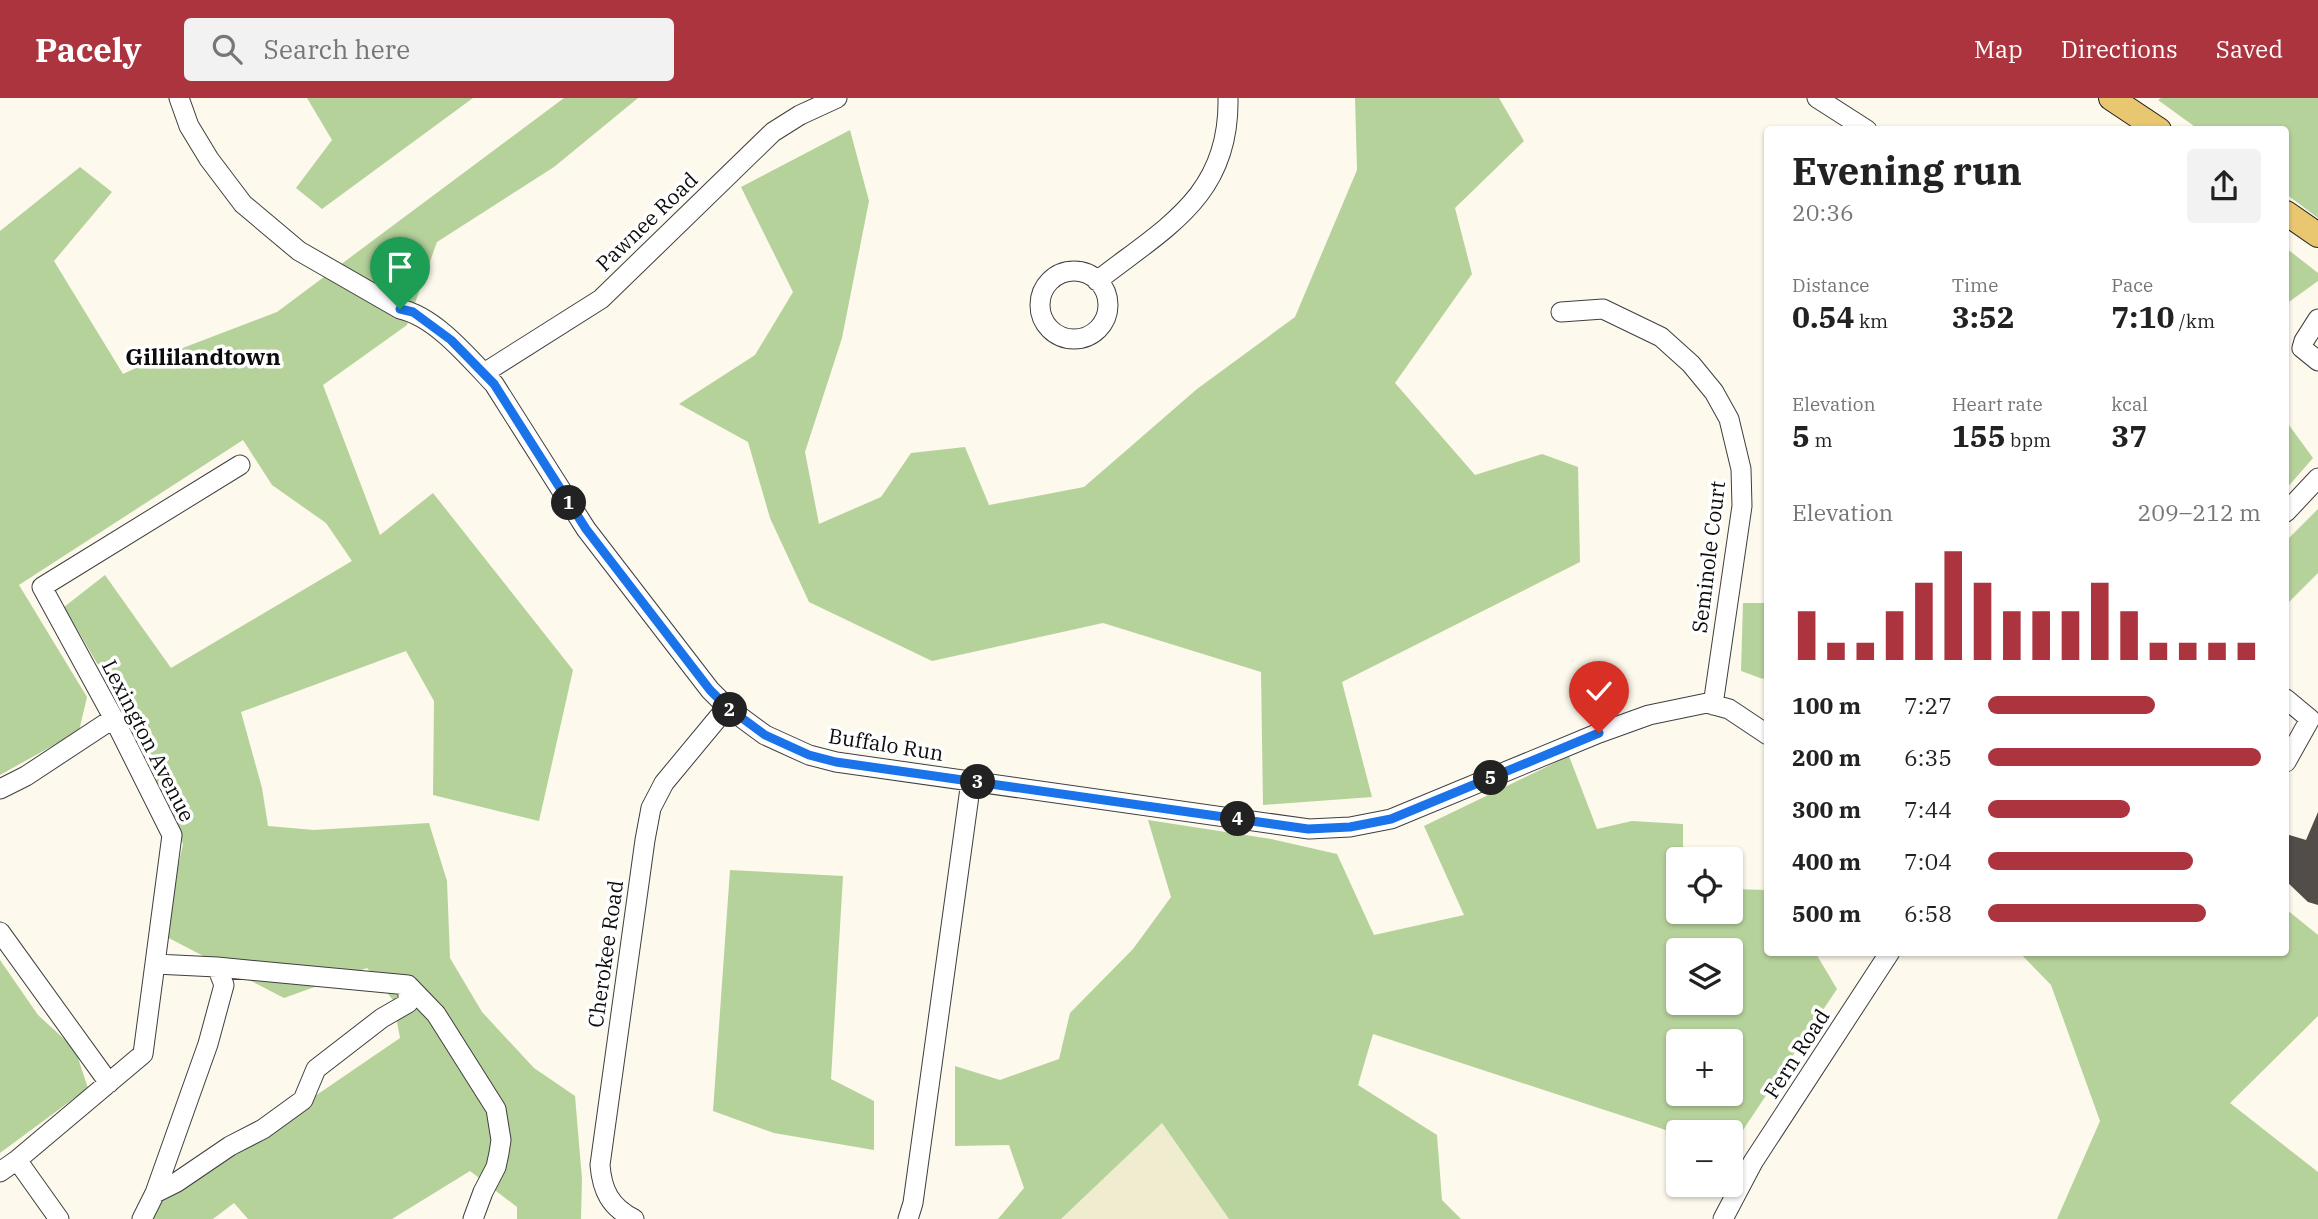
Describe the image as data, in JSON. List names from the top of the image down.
{
  "streets": {
    "street": [
      "Pawnee Road",
      "Seminole Court",
      "Lexington Avenue",
      "Buffalo Run",
      "Cherokee Road",
      "Fern Road"
    ]
  },
  "crossings": [
    ["Pawnee Road", "Buffalo Run"],
    ["Seminole Court", "Buffalo Run"],
    ["Buffalo Run", "Cherokee Road"]
  ],
  "districts": ["Gillilandtown"],
  "page": {
    "header": "Pacely",
    "search": "Search here",
    "nav": ["Map", "Directions", "Saved"],
    "heading": ["Evening run", "20:36"],
    "stats": [
      ["Distance", "0.54 km"],
      ["Time", "3:52"],
      ["Pace", "7:10 /km"],
      ["Elevation", "5 m"],
      ["Heart rate", "155 bpm"],
      ["kcal", "37"]
    ],
    "chart": ["Elevation", "209–212 m"],
    "pins": [
      "1",
      "2",
      "5",
      "3",
      "4"
    ],
    "list": [
      {
        "name": "100 m",
        "note": "7:27"
      },
      {
        "name": "200 m",
        "note": "6:35"
      },
      {
        "name": "300 m",
        "note": "7:44"
      },
      {
        "name": "400 m",
        "note": "7:04"
      },
      {
        "name": "500 m",
        "note": "6:58"
      }
    ],
    "map_buttons": ["+", "−"]
  }
}
